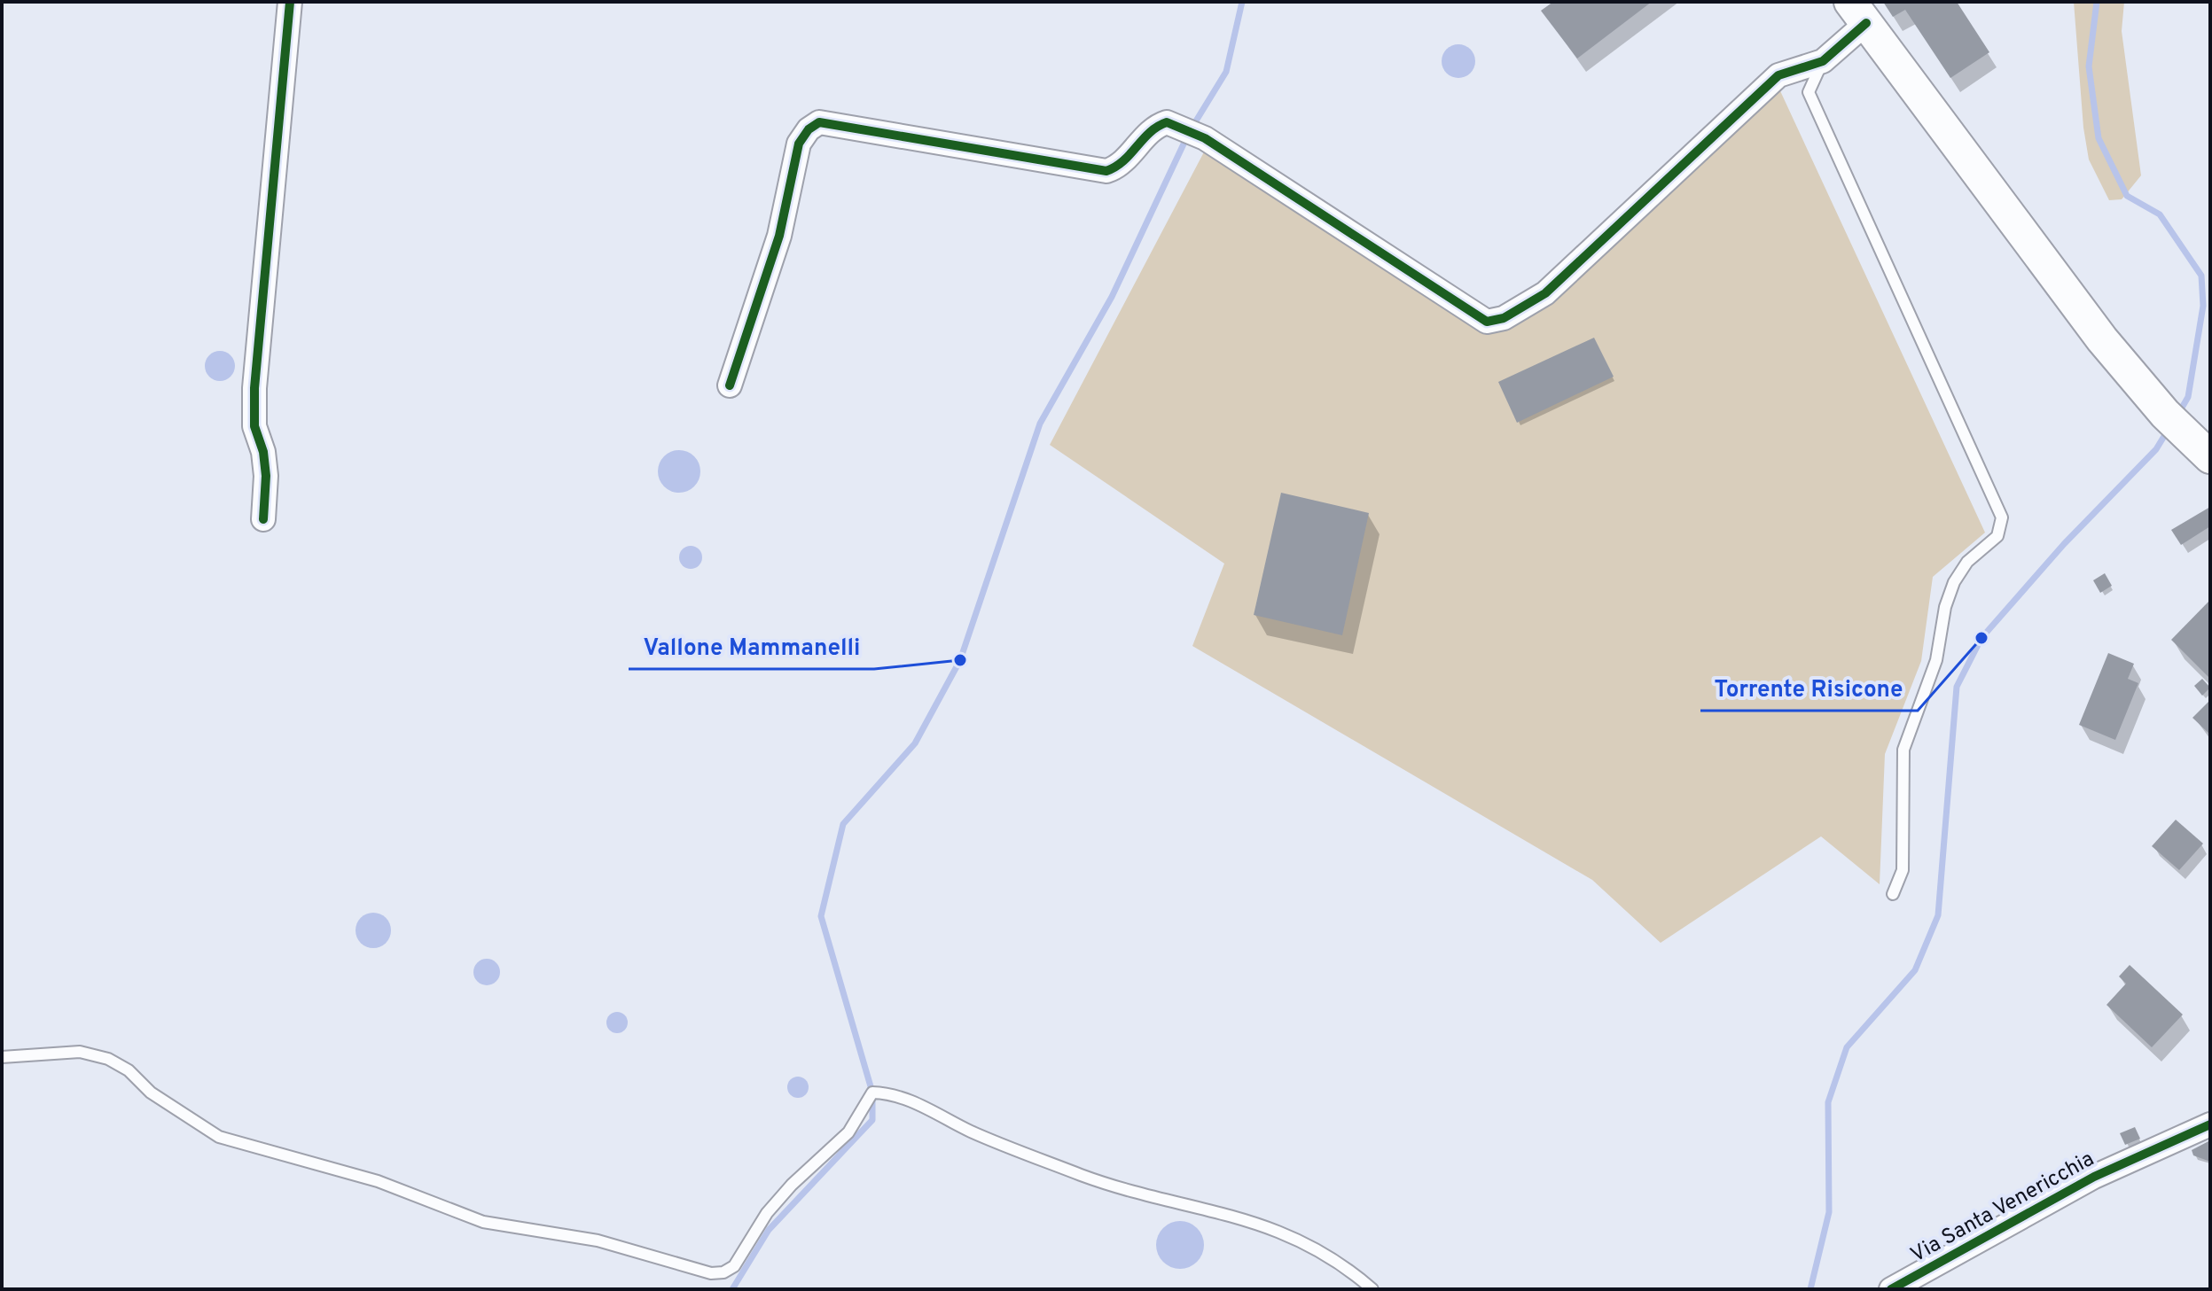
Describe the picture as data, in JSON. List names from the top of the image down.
{
  "streets": {
    "street": ["Via Santa Venericchia"]
  },
  "places": ["Torrente Risicone", "Vallone Mammanelli"]
}
